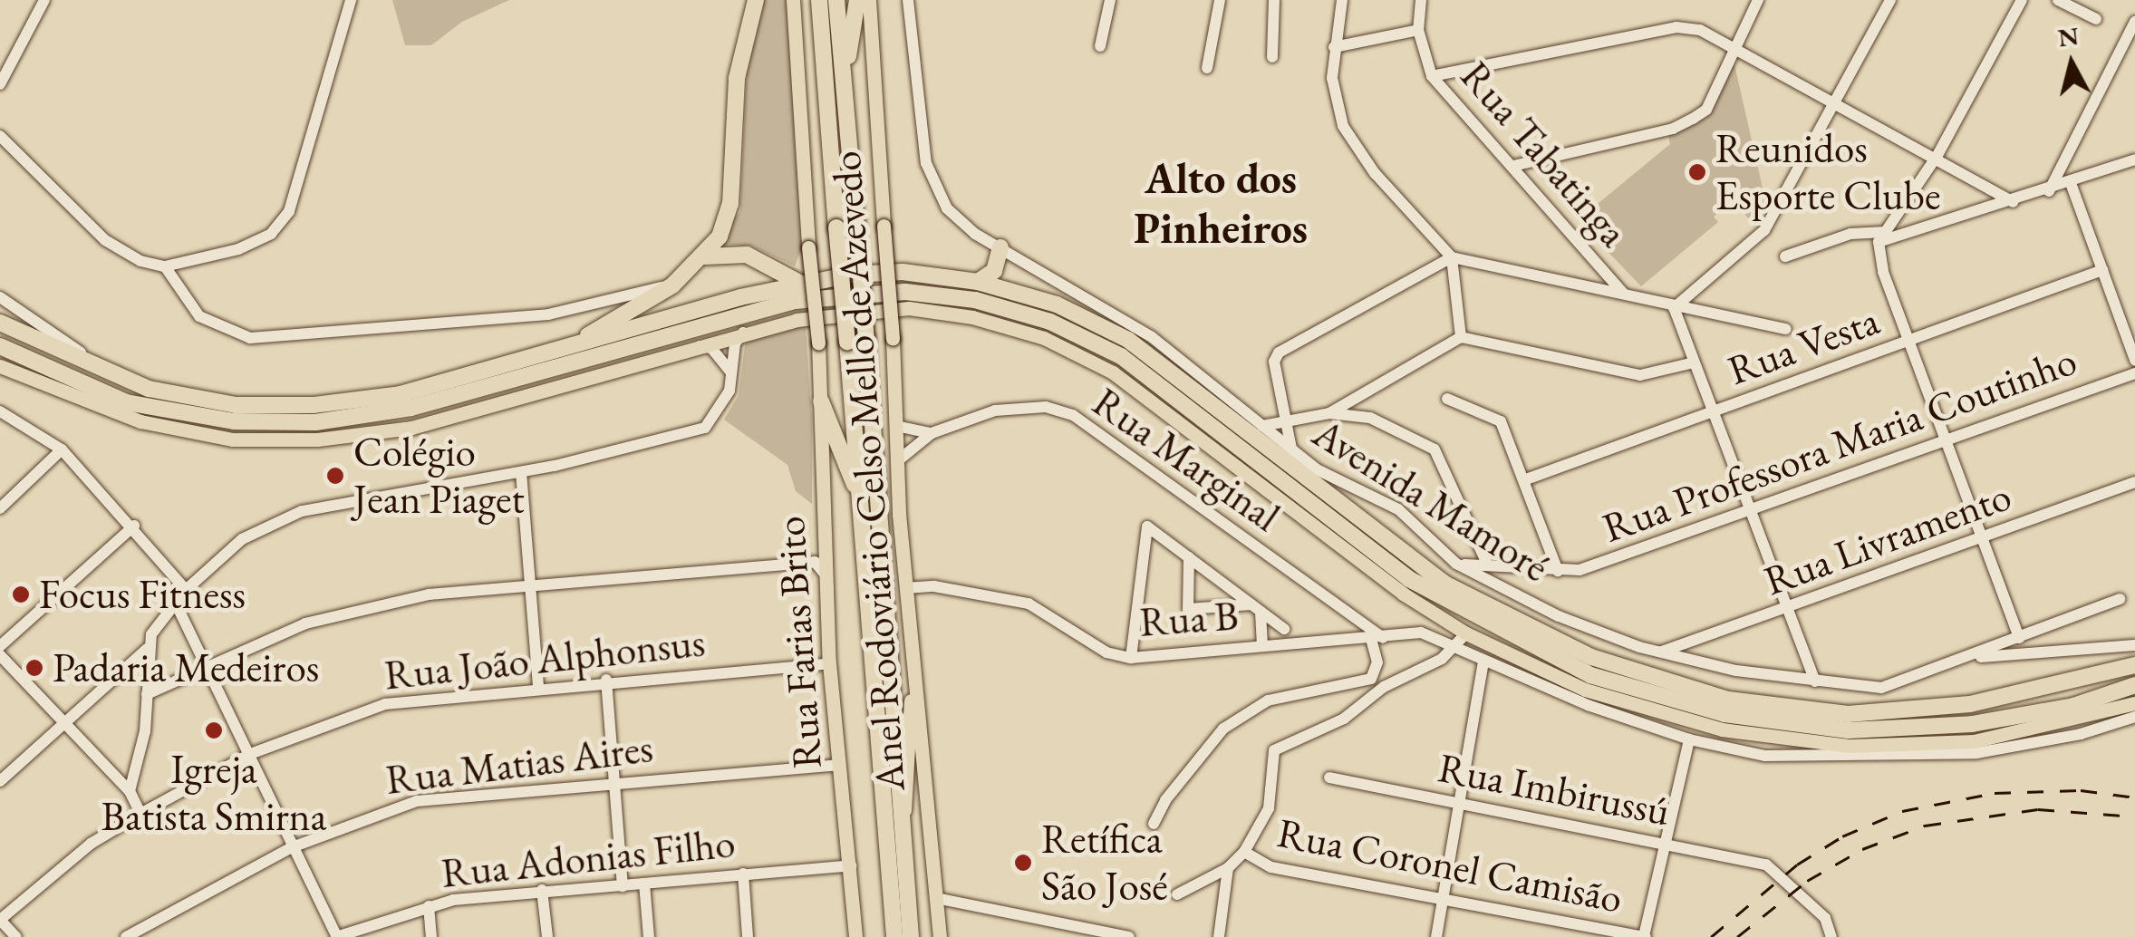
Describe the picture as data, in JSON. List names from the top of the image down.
{
  "streets": {
    "highway": ["Anel Rodoviário Celso Mello de Azevedo"],
    "main road": ["Rua Farias Brito"],
    "street": [
      "Rua Tabatinga",
      "Rua Vesta",
      "Rua Professora Maria Coutinho",
      "Rua Marginal",
      "Avenida Mamoré",
      "Rua Livramento",
      "Rua B",
      "Rua João Alphonsus",
      "Rua Matias Aires",
      "Rua Imbirussú",
      "Rua Adonias Filho",
      "Rua Coronel Camisão"
    ]
  },
  "crossings": [
    ["Rua Professora Maria Coutinho", "Avenida Mamoré"],
    ["Rua Marginal", "Anel Rodoviário Celso Mello de Azevedo"],
    ["Rua Marginal", "Rua B"],
    ["Anel Rodoviário Celso Mello de Azevedo", "Rua B"],
    ["Anel Rodoviário Celso Mello de Azevedo", "Rua Farias Brito"],
    ["Avenida Mamoré", "Rua Livramento"],
    ["Rua Farias Brito", "Rua João Alphonsus"],
    ["Rua Farias Brito", "Rua Matias Aires"],
    ["Rua Farias Brito", "Rua Adonias Filho"]
  ],
  "districts": ["Alto dos Pinheiros"],
  "places": [
    "Reunidos Esporte Clube",
    "Colégio Jean Piaget",
    "Focus Fitness",
    "Padaria Medeiros",
    "Igreja Batista Smirna",
    "Retífica São José"
  ],
  "north": "top"
}
